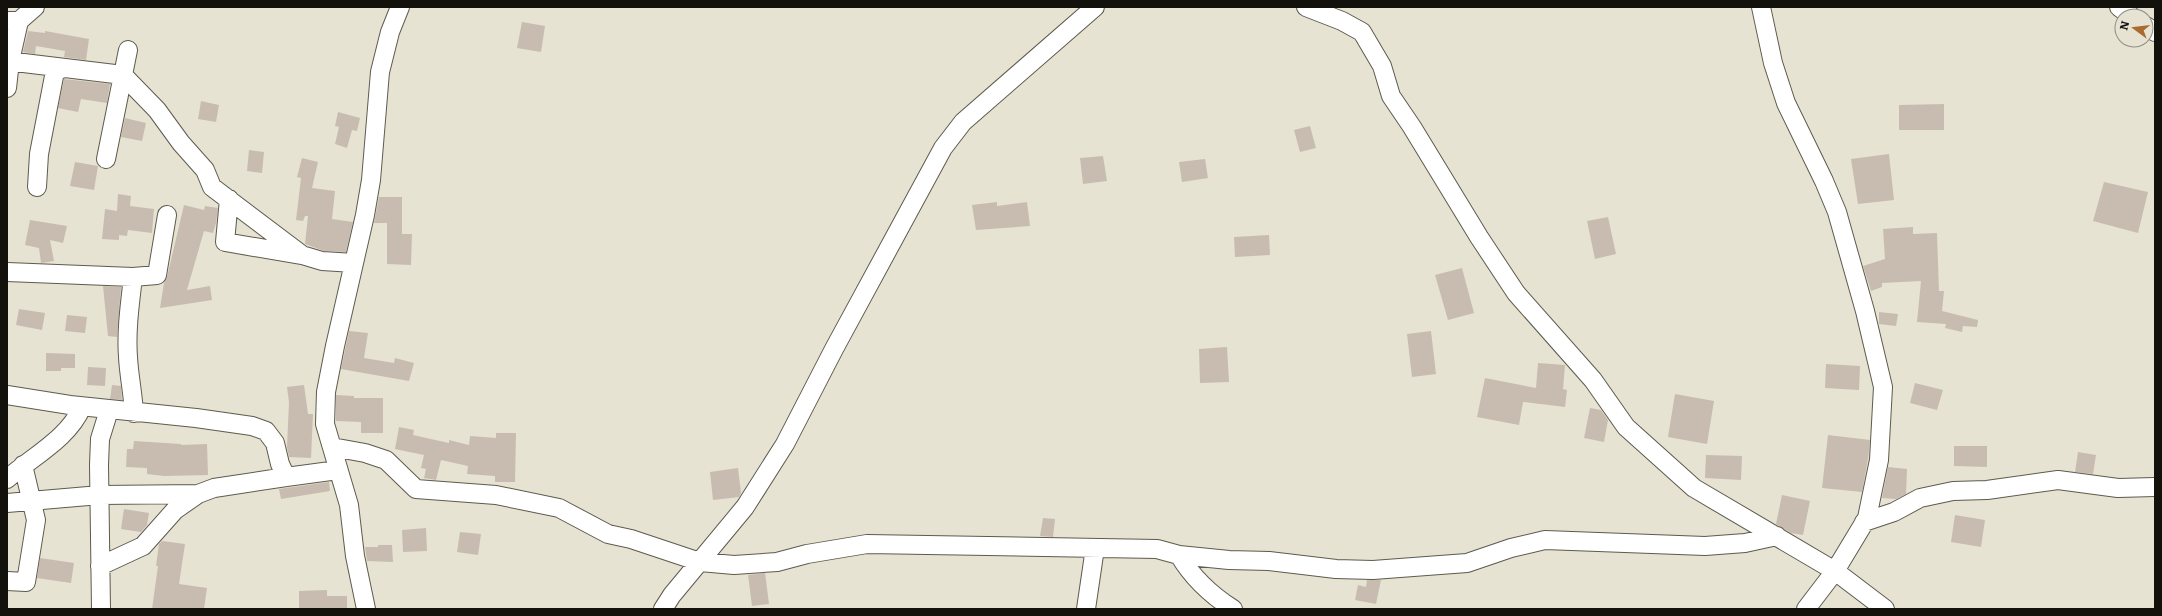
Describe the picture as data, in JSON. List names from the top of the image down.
{
  "north": "left"
}
